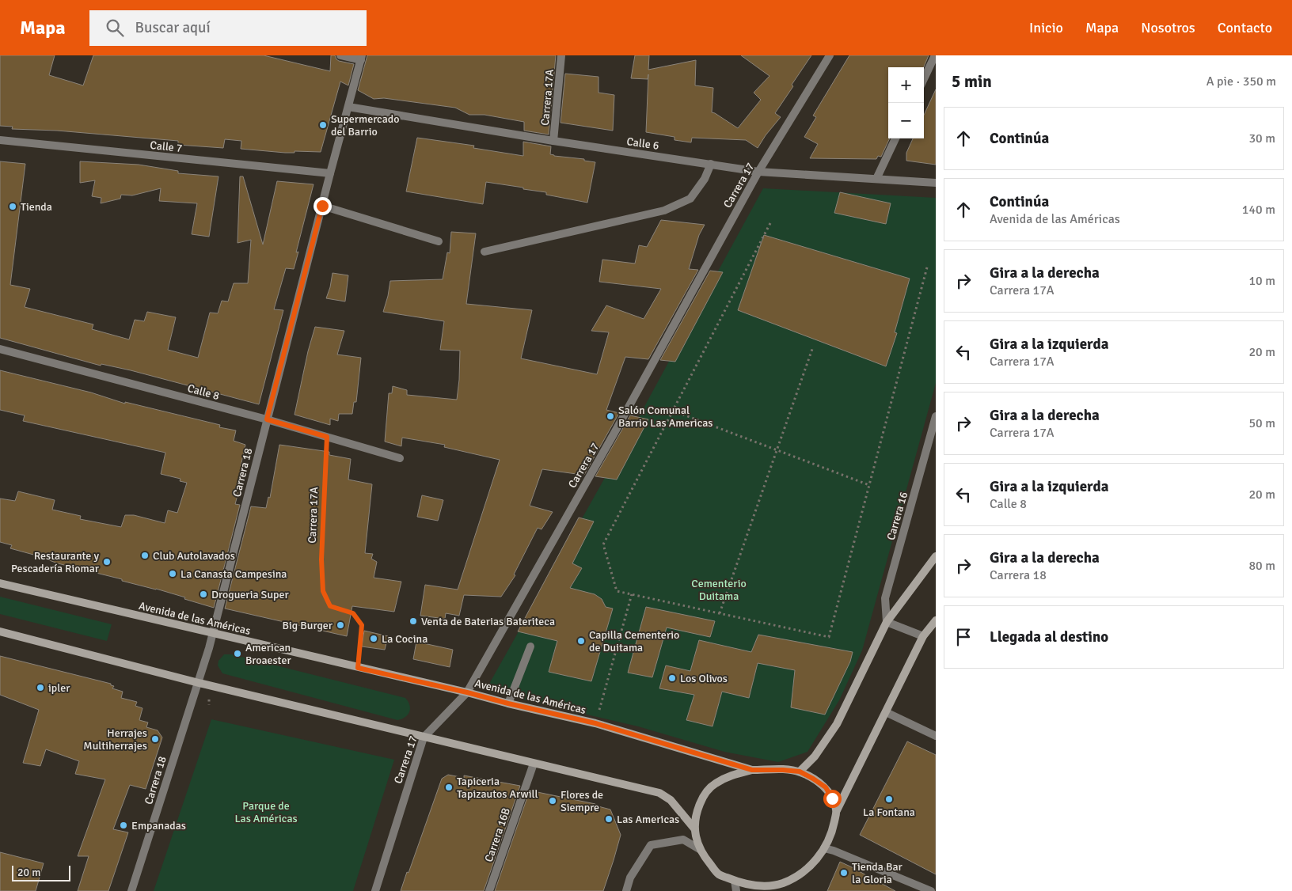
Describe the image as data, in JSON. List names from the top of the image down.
{
  "streets": {
    "main road": ["Carrera 16", "Avenida de las Américas"],
    "street": [
      "Carrera 17A",
      "Calle 6",
      "Calle 7",
      "Carrera 17",
      "Calle 8",
      "Carrera 18",
      "Carrera 16B"
    ]
  },
  "crossings": [
    ["Carrera 17A", "Calle 6"],
    ["Carrera 17A", "Calle 8"],
    ["Carrera 17A", "Avenida de las Américas"],
    ["Calle 6", "Carrera 17"],
    ["Calle 6", "Carrera 18"],
    ["Calle 7", "Carrera 18"],
    ["Carrera 17", "Avenida de las Américas"],
    ["Calle 8", "Carrera 18"],
    ["Carrera 18", "Avenida de las Américas"],
    ["Carrera 16", "Avenida de las Américas"]
  ],
  "parks": ["Cementerio Duitama", "Parque de Las Américas"],
  "places": [
    "Supermercado del Barrio",
    "Tienda",
    "Salón Comunal Barrio Las Americas",
    "Club Autolavados",
    "Restaurante y Pescadería Riomar",
    "La Canasta Campesina",
    "Drogueria Super",
    "Venta de Baterias Bateriteca",
    "Big Burger",
    "La Cocina",
    "Capilla Cementerio de Duitama",
    "American Broaester",
    "Los Olivos",
    "ipler",
    "Herrajes Multiherrajes",
    "Tapiceria Tapizautos Arwill",
    "La Fontana",
    "Flores de Siempre",
    "Las Americas",
    "Empanadas",
    "Tienda Bar la Gloria"
  ],
  "scale_bar": "20 m",
  "page": {
    "header": "Mapa",
    "search": "Buscar aquí",
    "nav": [
      "Inicio",
      "Mapa",
      "Nosotros",
      "Contacto"
    ],
    "heading": ["5 min", "A pie · 350 m"],
    "map_buttons": ["+", "−"],
    "list": [
      ["Continúa", "30 m"],
      ["Continúa", "Avenida de las Américas", "140 m"],
      ["Gira a la derecha", "Carrera 17A", "10 m"],
      ["Gira a la izquierda", "Carrera 17A", "20 m"],
      ["Gira a la derecha", "Carrera 17A", "50 m"],
      ["Gira a la izquierda", "Calle 8", "20 m"],
      ["Gira a la derecha", "Carrera 18", "80 m"],
      "Llegada al destino"
    ],
    "scale": "20 m"
  }
}
